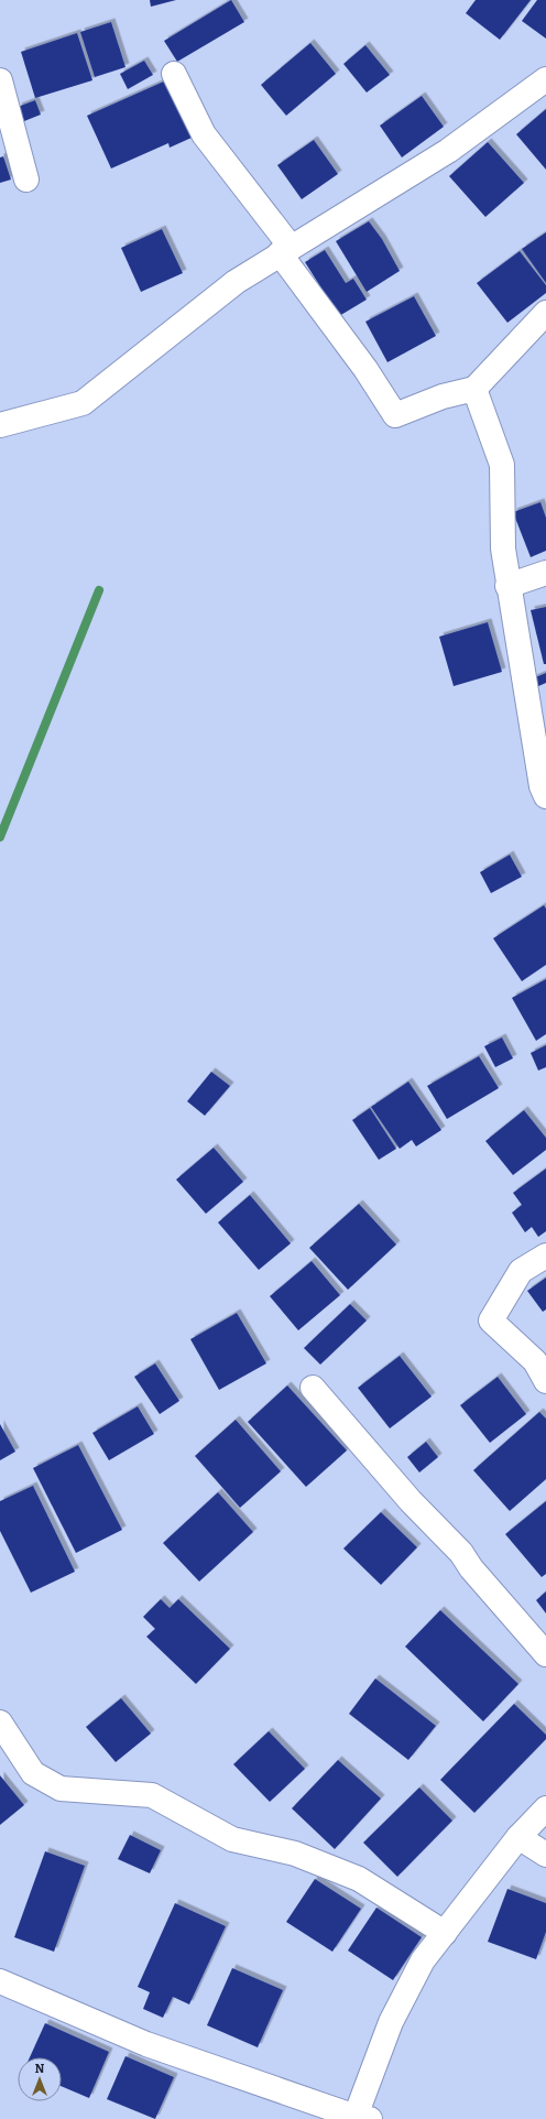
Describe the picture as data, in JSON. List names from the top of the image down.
{
  "north": "top"
}
